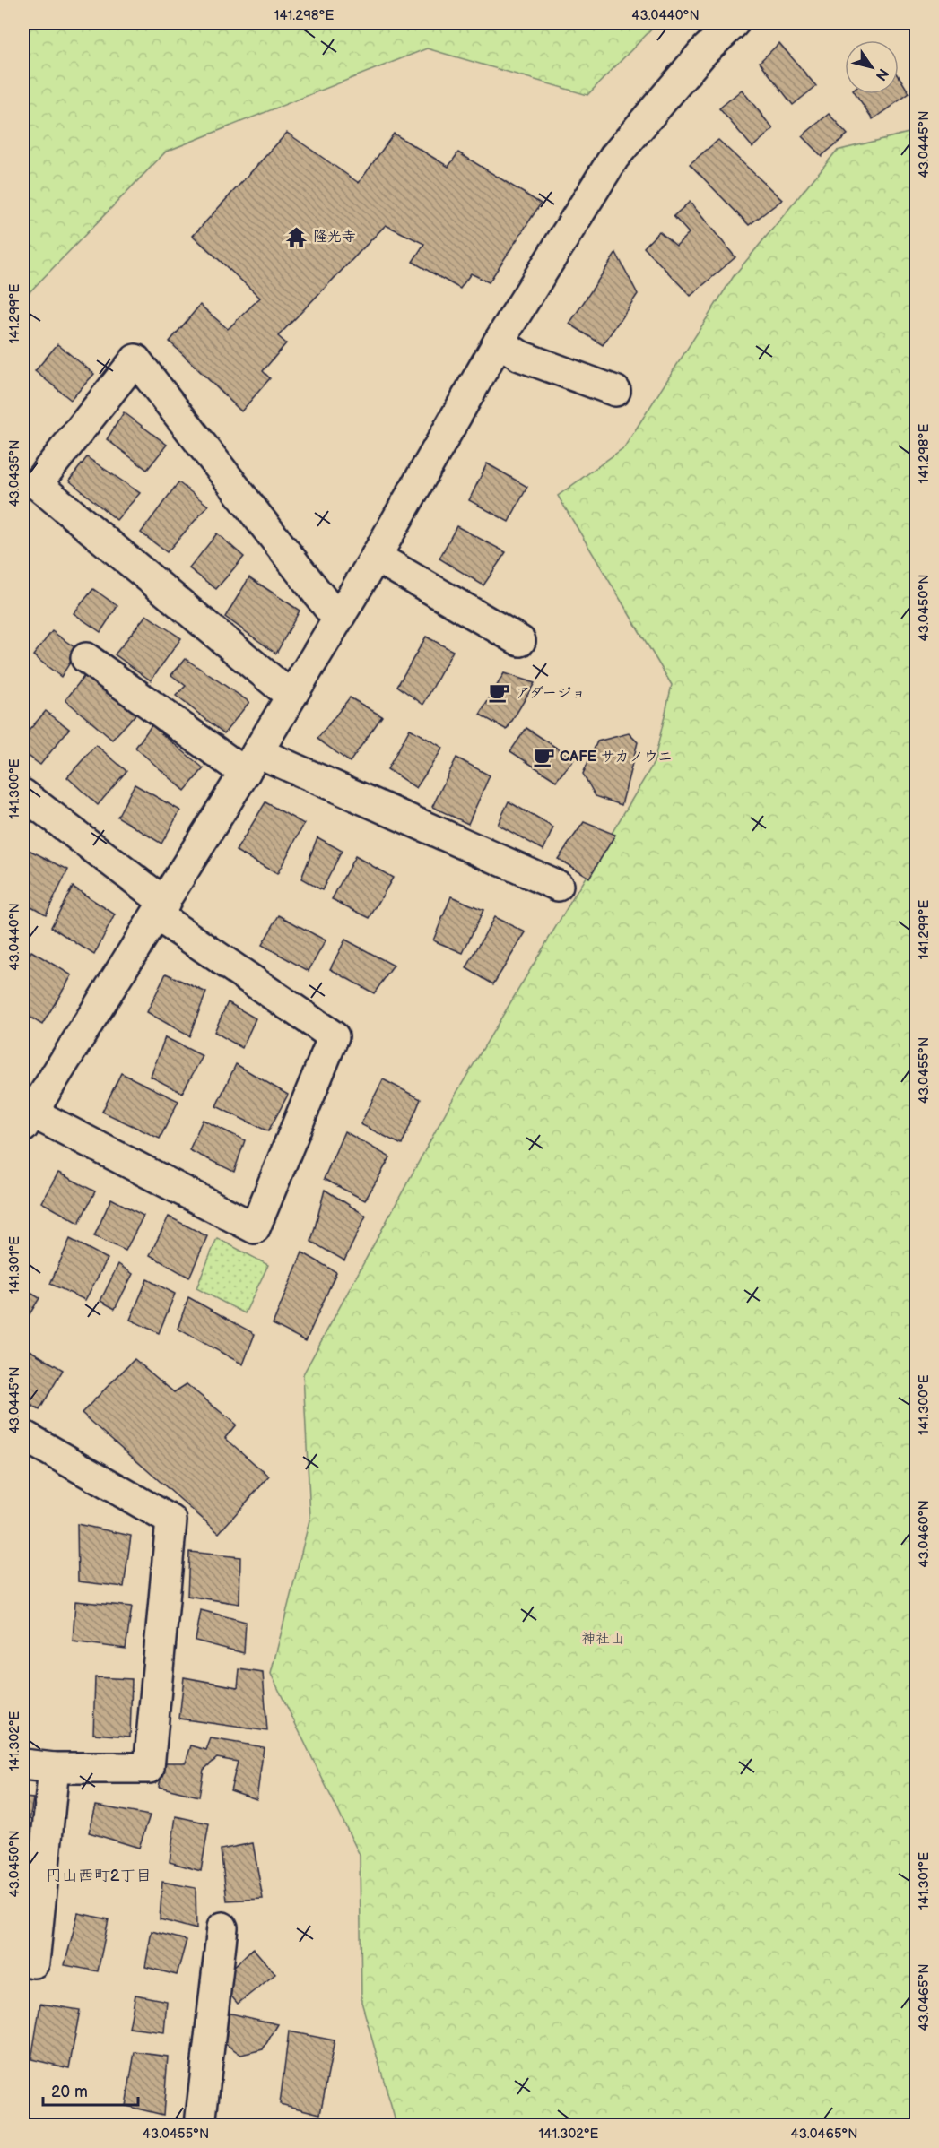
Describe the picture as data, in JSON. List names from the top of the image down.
{
  "districts": ["円山西町2丁目"],
  "parks": ["神社山"],
  "places": {
    "temple": ["隆光寺"],
    "cafe": ["アダージョ", "CAFE サカノウエ"]
  },
  "scale_bar": "20 m",
  "north": "bottom right",
  "coordinates": [
    "141.298°E",
    "43.0440°N",
    "43.0445°N",
    "141.299°E",
    "43.0435°N",
    "43.0450°N",
    "141.300°E",
    "43.0455°N",
    "141.301°E",
    "43.0460°N",
    "141.302°E",
    "43.0465°N"
  ]
}
